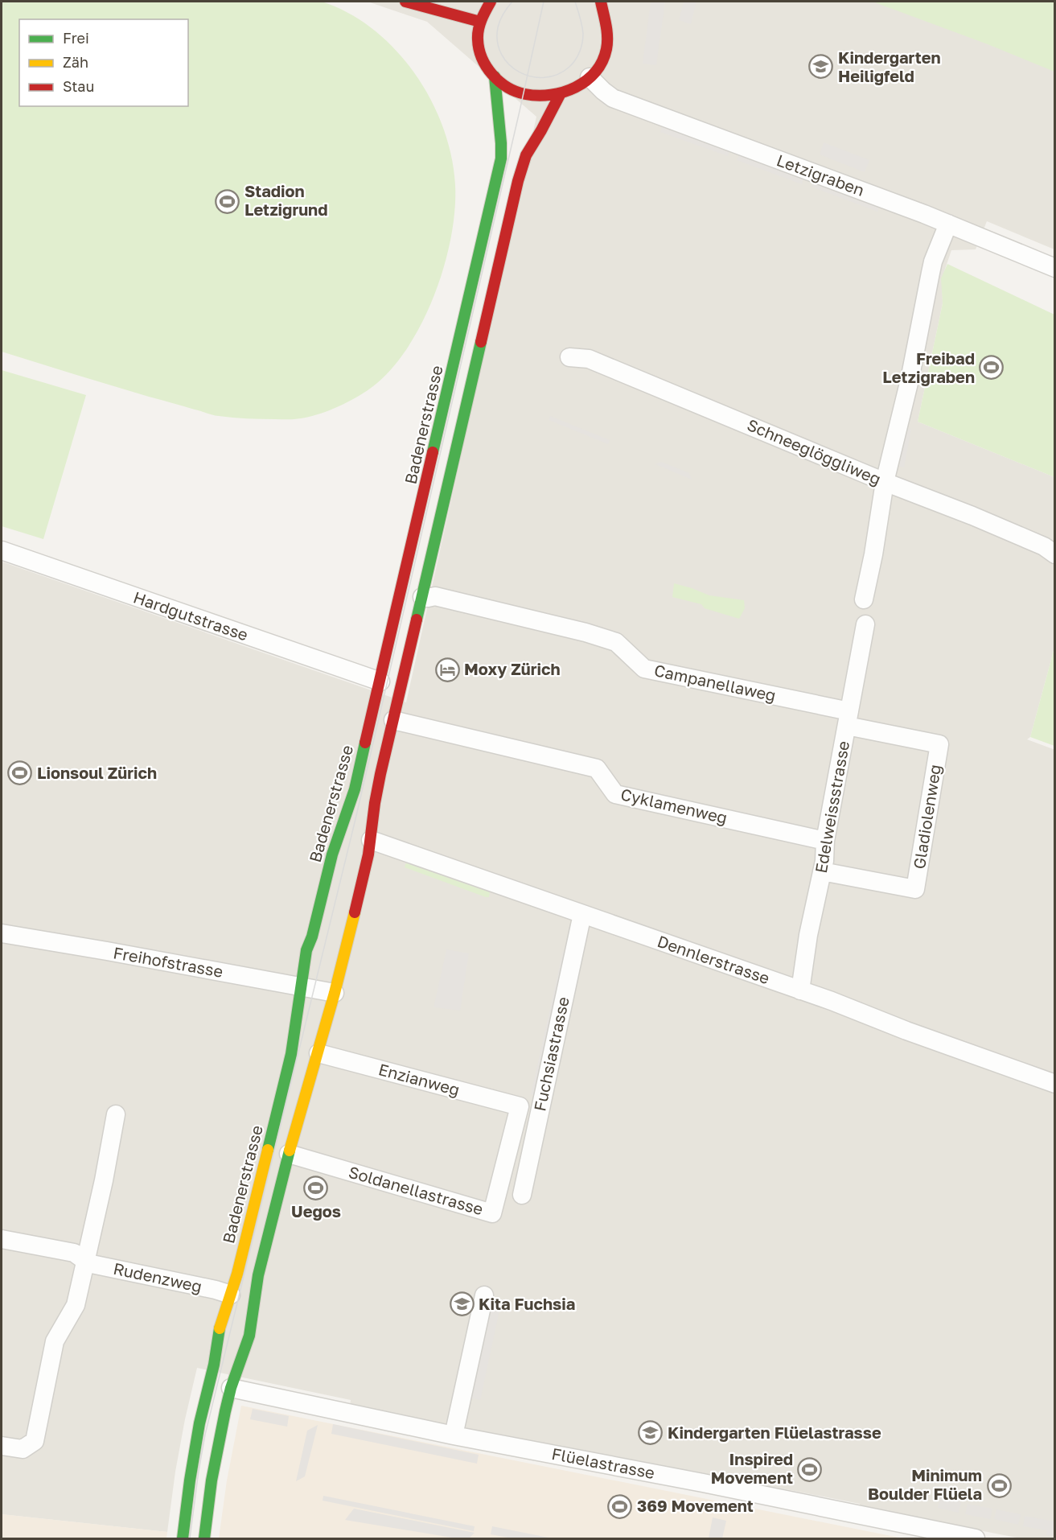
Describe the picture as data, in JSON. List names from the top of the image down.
{
  "streets": {
    "street": [
      "Letzigraben",
      "Badenerstrasse",
      "Schneeglöggliweg",
      "Hardgutstrasse",
      "Campanellaweg",
      "Cyklamenweg",
      "Edelweissstrasse",
      "Gladiolenweg",
      "Dennlerstrasse",
      "Freihofstrasse",
      "Fuchsiastrasse",
      "Enzianweg",
      "Soldanellastrasse",
      "Rudenzweg",
      "Flüelastrasse"
    ]
  },
  "crossings": [
    ["Letzigraben", "Badenerstrasse"],
    ["Badenerstrasse", "Hardgutstrasse"],
    ["Badenerstrasse", "Freihofstrasse"],
    ["Badenerstrasse", "Rudenzweg"],
    ["Campanellaweg", "Edelweissstrasse"],
    ["Campanellaweg", "Gladiolenweg"],
    ["Cyklamenweg", "Edelweissstrasse"],
    ["Edelweissstrasse", "Gladiolenweg"],
    ["Edelweissstrasse", "Dennlerstrasse"],
    ["Dennlerstrasse", "Fuchsiastrasse"],
    ["Enzianweg", "Soldanellastrasse"]
  ],
  "places": {
    "school or university": ["Kindergarten Heiligfeld", "Kita Fuchsia", "Kindergarten Flüelastrasse"],
    "sports": [
      "Stadion Letzigrund",
      "Freibad Letzigraben",
      "Lionsoul Zürich",
      "Uegos",
      "Inspired Movement",
      "Minimum Boulder Flüela",
      "369 Movement"
    ],
    "hotel": ["Moxy Zürich"]
  },
  "legend": ["Frei", "Zäh", "Stau"]
}
